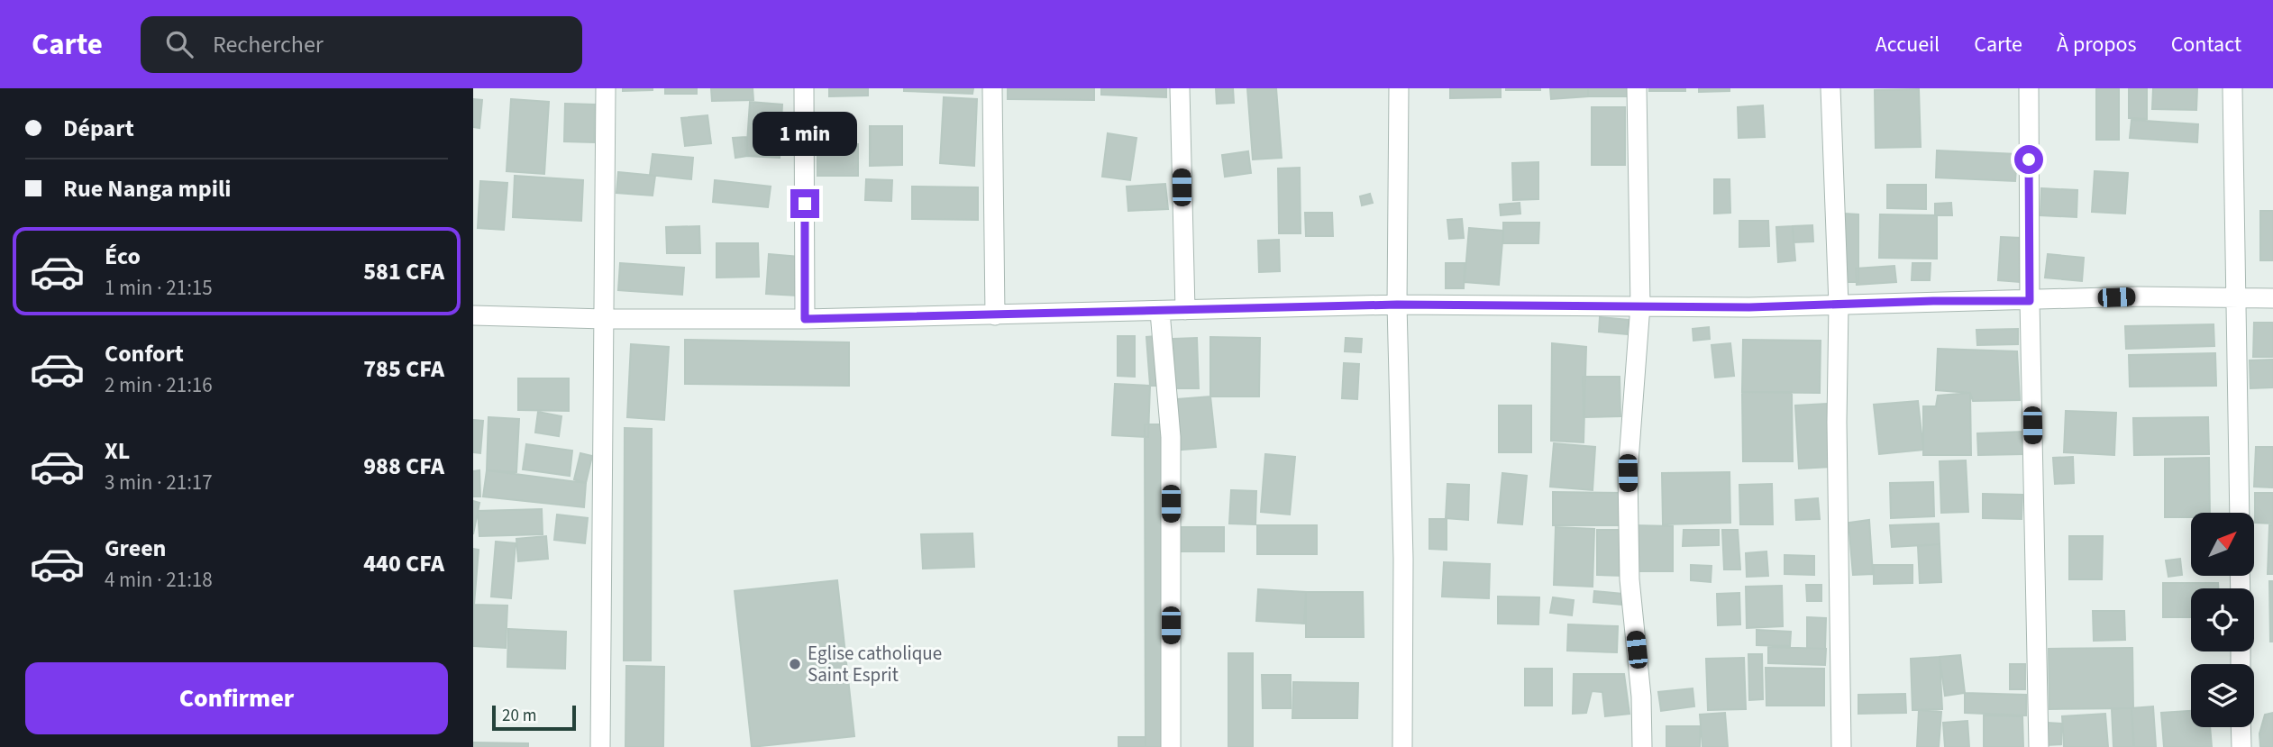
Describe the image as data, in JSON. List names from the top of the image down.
{
  "places": ["Eglise catholique Saint Esprit"],
  "scale_bar": "20 m",
  "north": "top right",
  "page": {
    "header": "Carte",
    "search": "Rechercher",
    "nav": [
      "Accueil",
      "Carte",
      "À propos",
      "Contact"
    ],
    "banner": ["Départ", "Rue Nanga mpili"],
    "bubble": "1 min",
    "list": [
      {
        "name": "Éco",
        "note": "1 min · 21:15",
        "value": "581 CFA"
      },
      {
        "name": "Confort",
        "note": "2 min · 21:16",
        "value": "785 CFA"
      },
      {
        "name": "XL",
        "note": "3 min · 21:17",
        "value": "988 CFA"
      },
      {
        "name": "Green",
        "note": "4 min · 21:18",
        "value": "440 CFA"
      }
    ],
    "buttons": "Confirmer",
    "scale": "20 m"
  }
}
